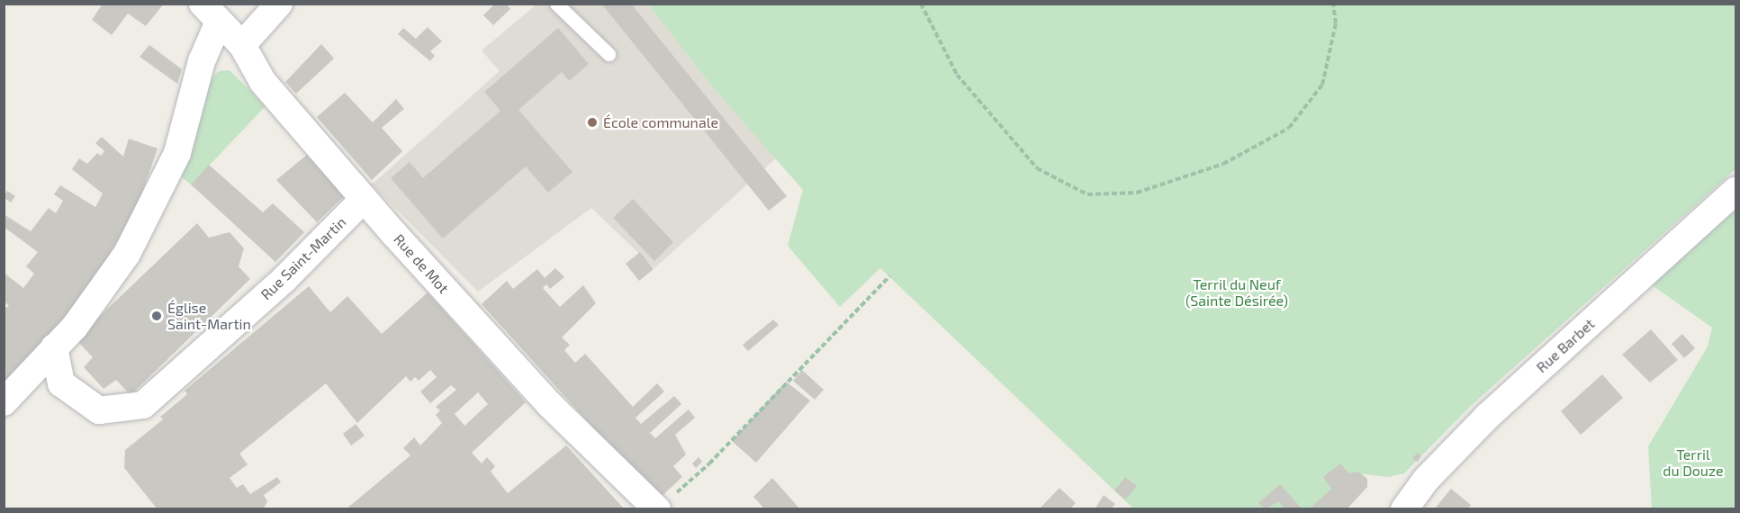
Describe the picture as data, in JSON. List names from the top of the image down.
{
  "streets": {
    "street": ["Rue Saint-Martin", "Rue de Mot", "Rue Barbet"]
  },
  "crossings": [
    ["Rue Saint-Martin", "Rue de Mot"]
  ],
  "parks": ["Terril du Neuf (Sainte Désirée)", "Terril du Douze"],
  "places": ["École communale", "Église Saint-Martin"]
}
